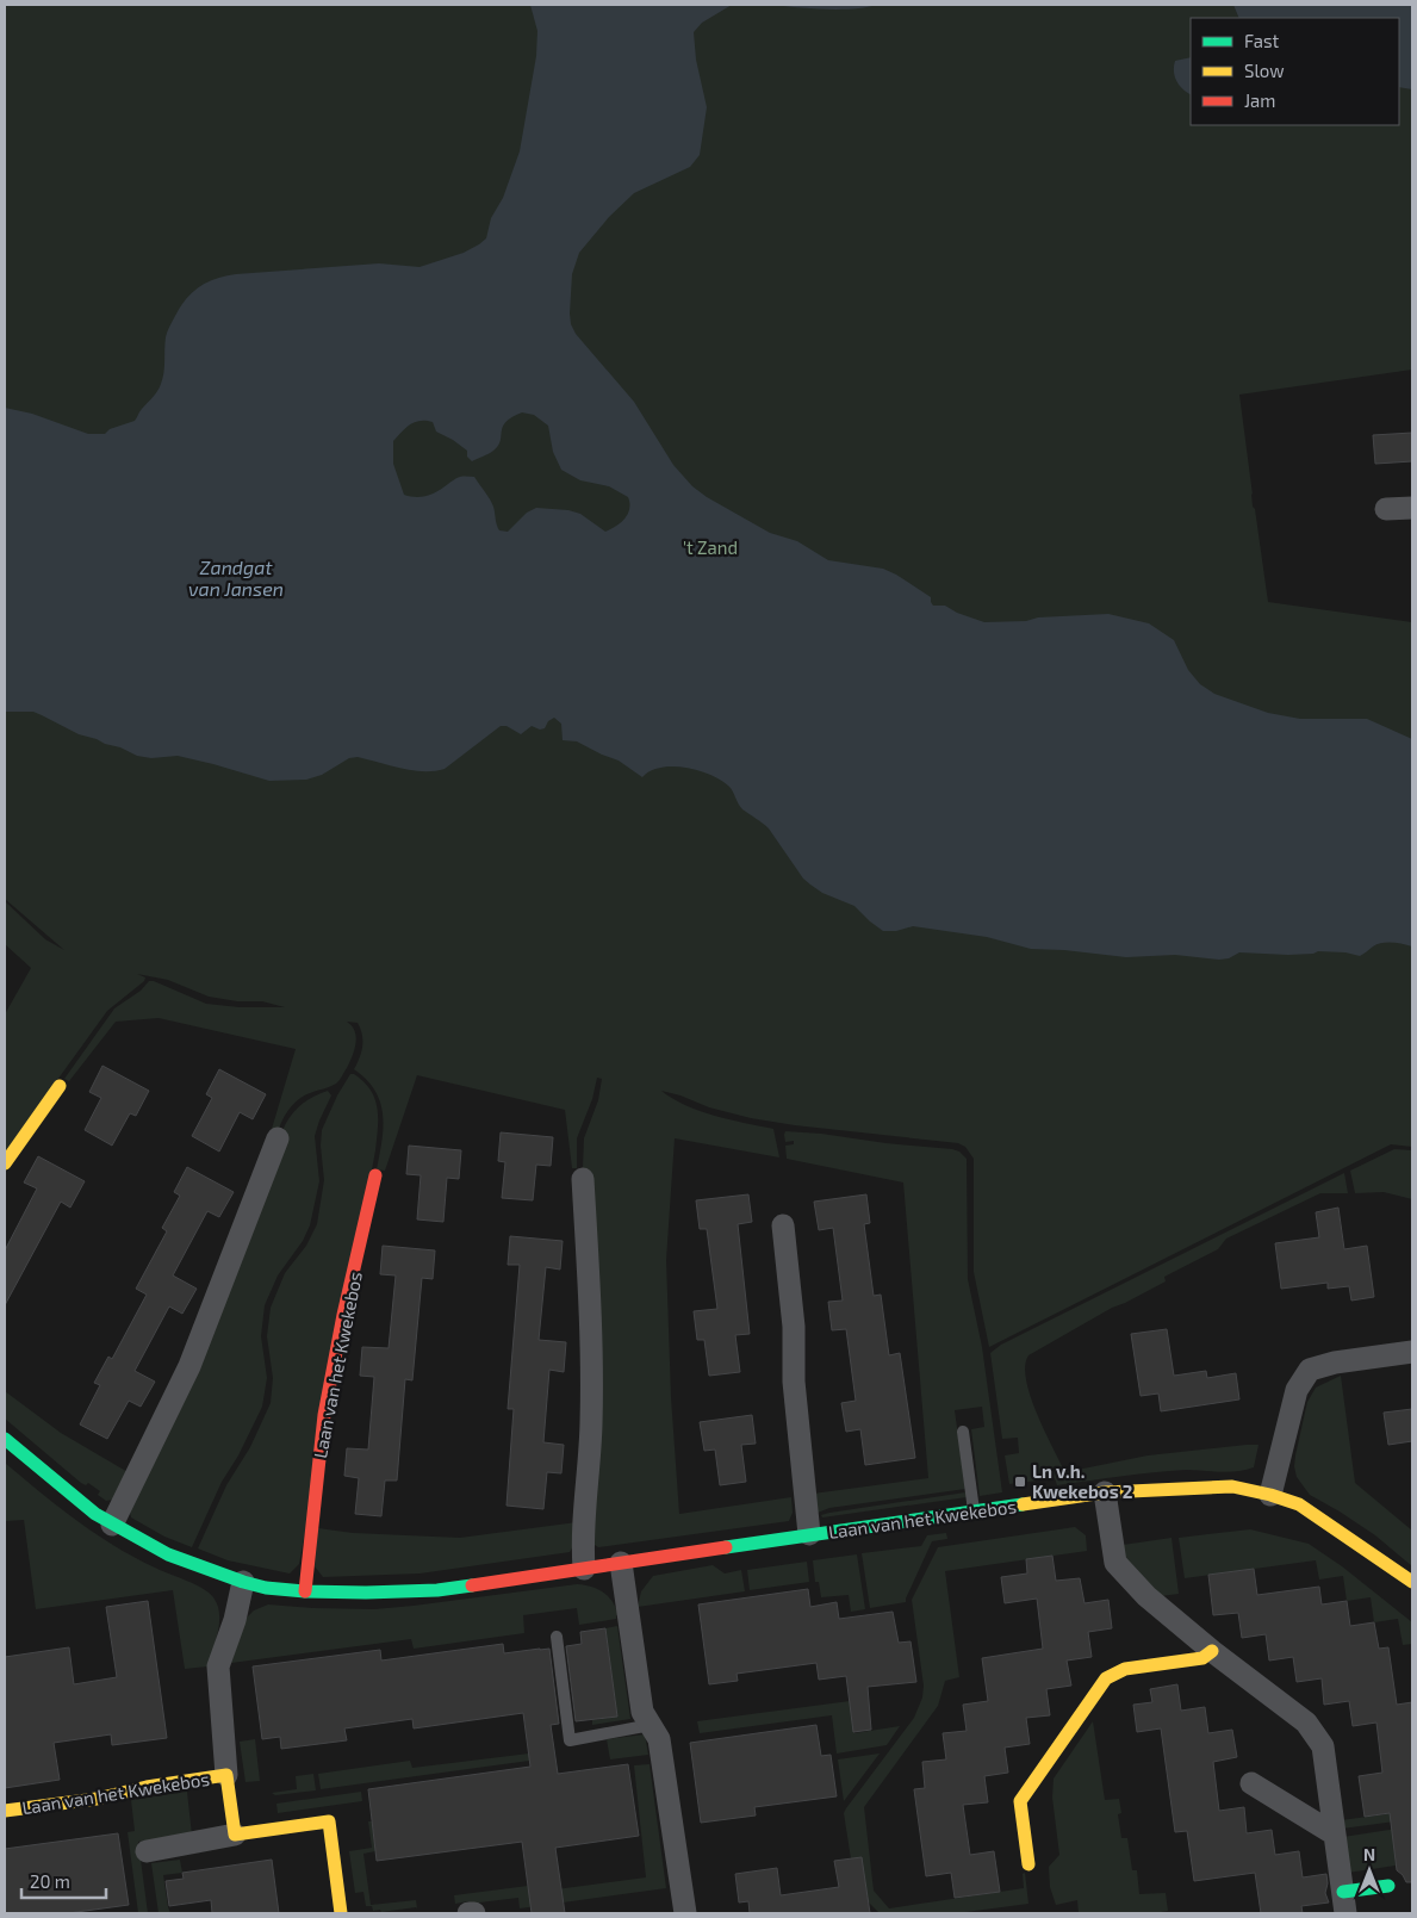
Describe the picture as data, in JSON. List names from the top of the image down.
{
  "streets": {
    "street": ["Laan van het Kwekebos"]
  },
  "water": ["Zandgat van Jansen"],
  "parks": ["'t Zand"],
  "places": {
    "transit": ["Ln v.h. Kwekebos 2"]
  },
  "legend": ["Fast", "Slow", "Jam"],
  "scale_bar": "20 m",
  "north": "top"
}
